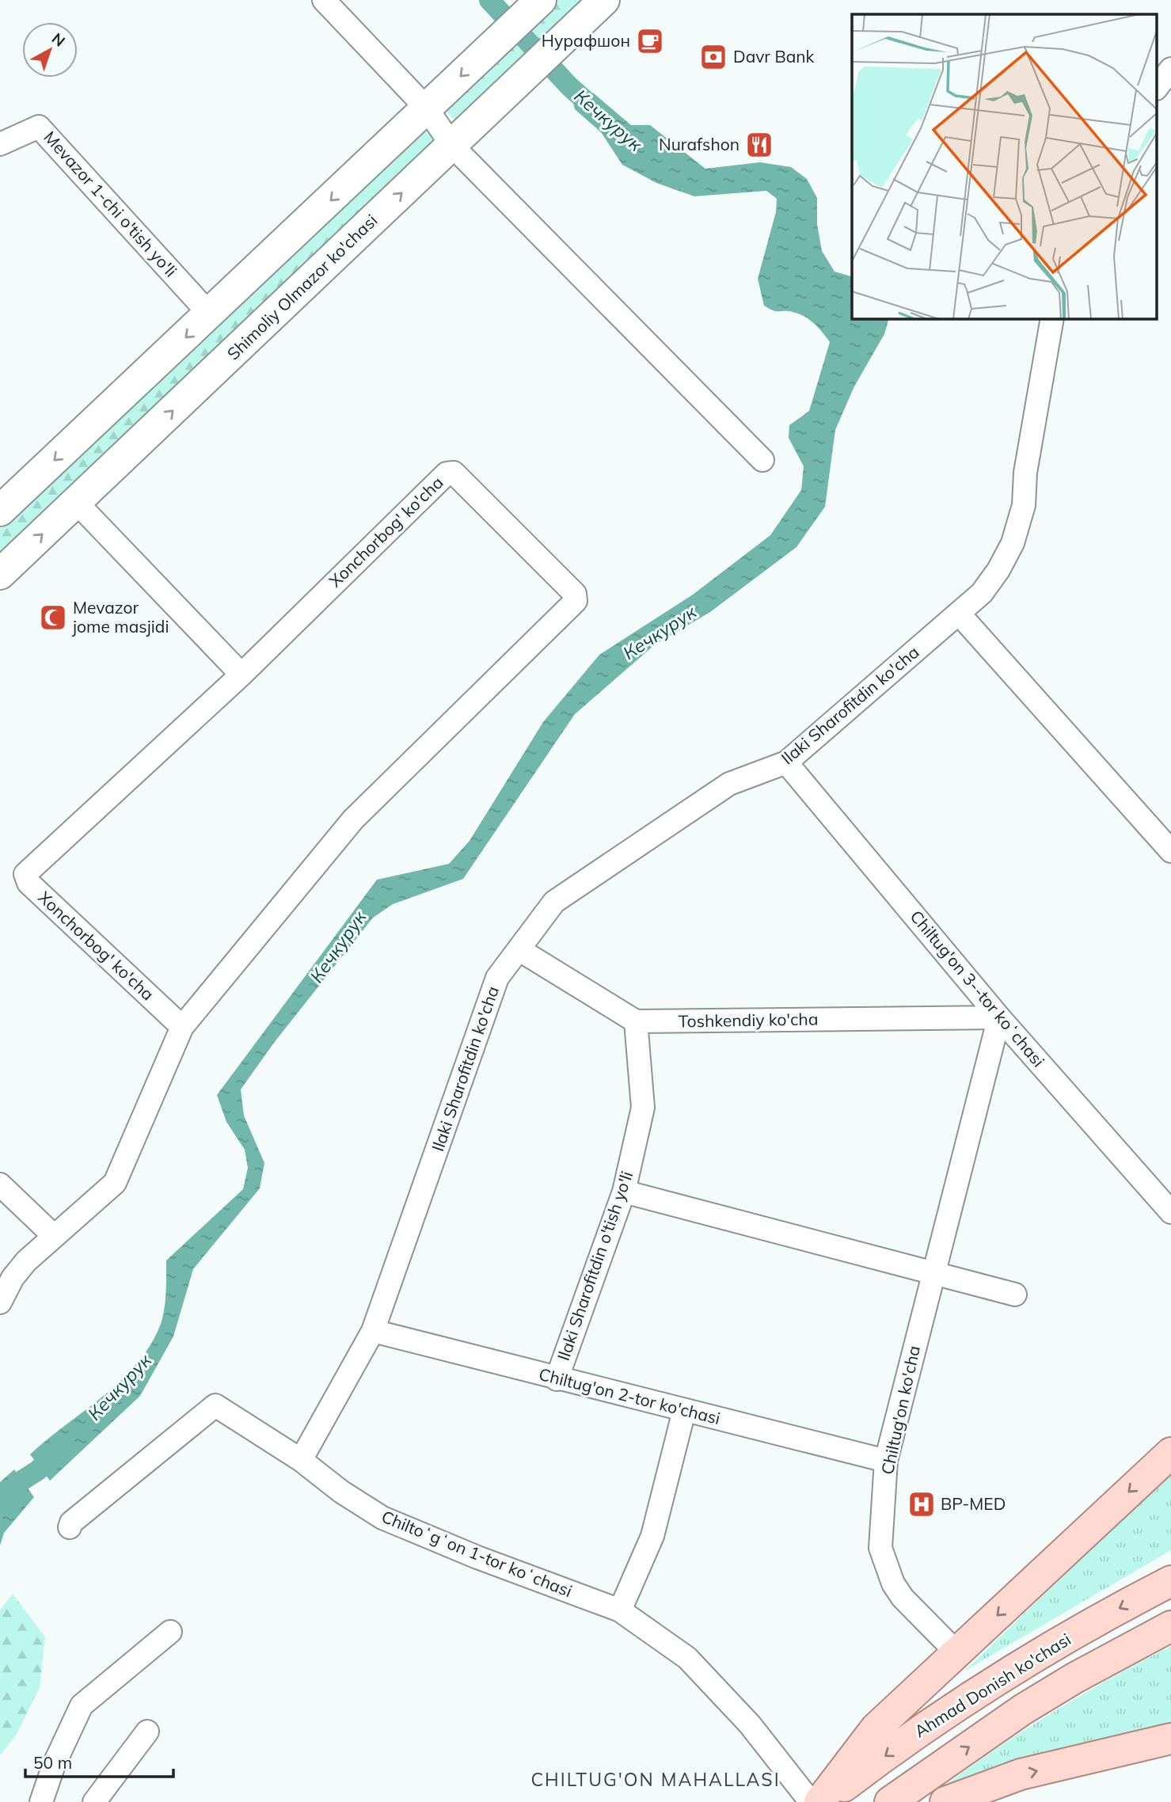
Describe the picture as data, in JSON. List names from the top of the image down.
{
  "streets": {
    "main road": ["Shimoliy Olmazor ko'chasi", "Ahmad Donish ko'chasi"],
    "street": [
      "Mevazor 1-chi o'tish yo'li",
      "Xonchorbog' ko'cha",
      "Ilaki Sharofitdin ko'cha",
      "Chiltug'on 3--tor koʻchasi",
      "Toshkendiy ko'cha",
      "Ilaki Sharofitdin o'tish yo'li",
      "Chiltug'on 2-tor ko'chasi",
      "Chiltug'on ko'cha",
      "Chiltoʻgʻon 1-tor koʻchasi"
    ]
  },
  "crossings": [
    ["Ilaki Sharofitdin ko'cha", "Chiltug'on 3--tor koʻchasi"],
    ["Ilaki Sharofitdin ko'cha", "Chiltug'on 2-tor ko'chasi"],
    ["Ilaki Sharofitdin ko'cha", "Chiltoʻgʻon 1-tor koʻchasi"],
    ["Chiltug'on 3--tor koʻchasi", "Toshkendiy ko'cha"],
    ["Chiltug'on 3--tor koʻchasi", "Chiltug'on ko'cha"],
    ["Toshkendiy ko'cha", "Ilaki Sharofitdin o'tish yo'li"],
    ["Toshkendiy ko'cha", "Chiltug'on ko'cha"],
    ["Ilaki Sharofitdin o'tish yo'li", "Chiltug'on 2-tor ko'chasi"],
    ["Chiltug'on 2-tor ko'chasi", "Chiltug'on ko'cha"]
  ],
  "districts": ["CHILTUG'ON MAHALLASI"],
  "water": ["Кечкурук"],
  "places": {
    "cafe": ["Нурафшон"],
    "bank": ["Davr Bank"],
    "restaurant": ["Nurafshon"],
    "mosque": ["Mevazor jome masjidi"],
    "hospital": ["BP-MED"]
  },
  "scale_bar": "50 m",
  "north": "top right"
}
